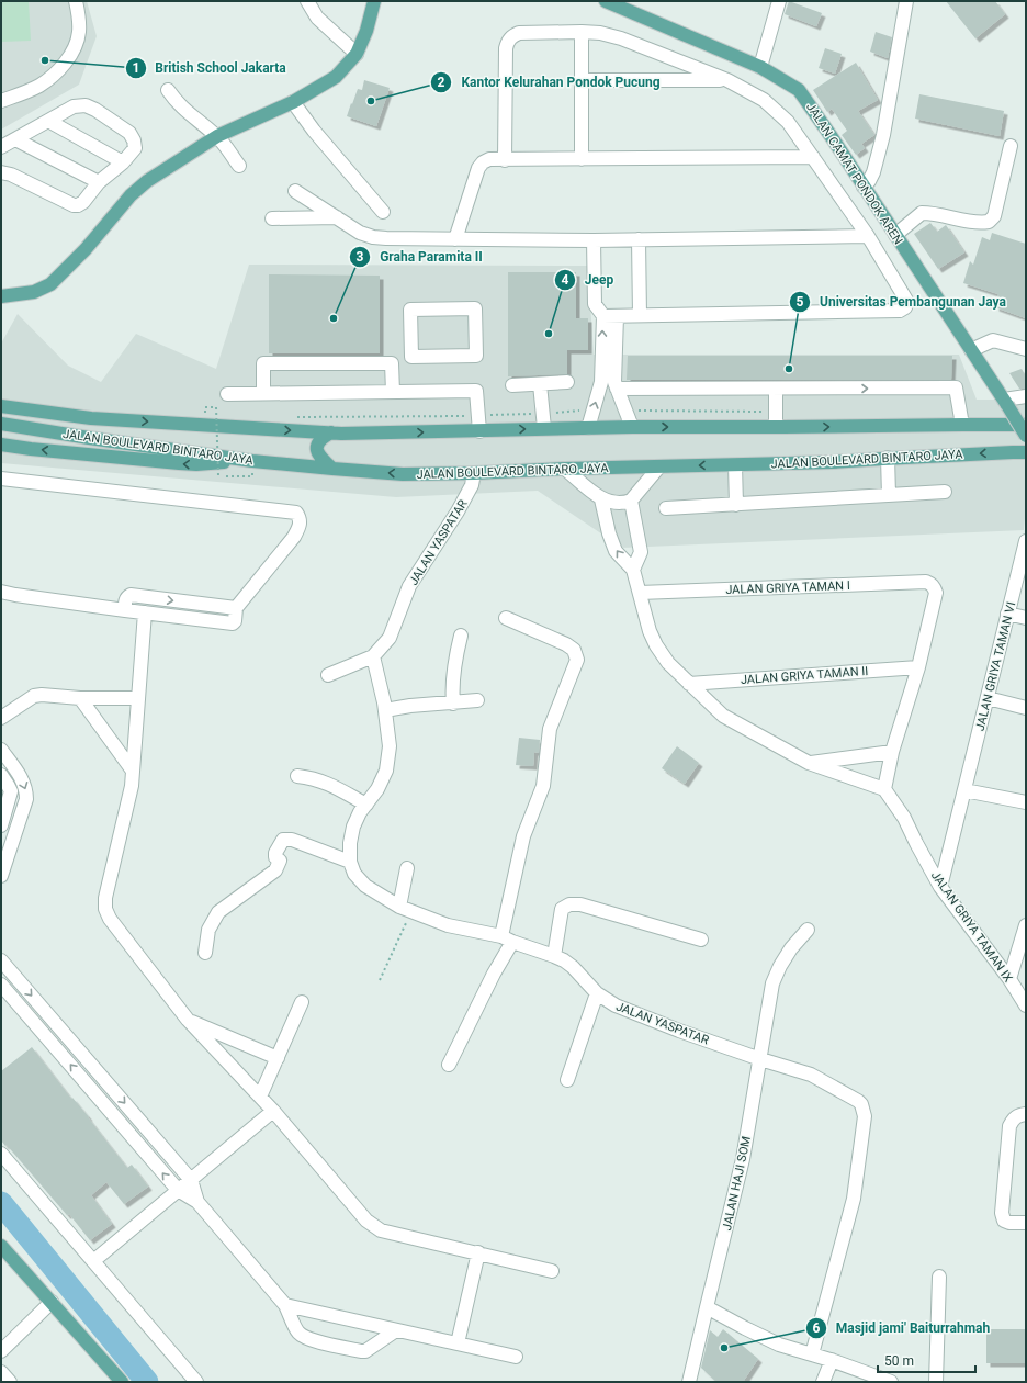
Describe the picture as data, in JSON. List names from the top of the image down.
{
  "streets": {
    "main road": ["JALAN CAMAT PONDOK AREN", "JALAN BOULEVARD BINTARO JAYA"],
    "street": [
      "JALAN YASPATAR",
      "JALAN GRIYA TAMAN I",
      "JALAN GRIYA TAMAN VI",
      "JALAN GRIYA TAMAN II",
      "JALAN GRIYA TAMAN IX",
      "JALAN HAJI SOM"
    ]
  },
  "crossings": [
    ["JALAN BOULEVARD BINTARO JAYA", "JALAN YASPATAR"],
    ["JALAN YASPATAR", "JALAN HAJI SOM"],
    ["JALAN GRIYA TAMAN I", "JALAN GRIYA TAMAN II"],
    ["JALAN GRIYA TAMAN VI", "JALAN GRIYA TAMAN IX"]
  ],
  "places": [
    "British School Jakarta",
    "Kantor Kelurahan Pondok Pucung",
    "Graha Paramita II",
    "Jeep",
    "Universitas Pembangunan Jaya",
    "Masjid jami' Baiturrahmah"
  ],
  "scale_bar": "50 m"
}
